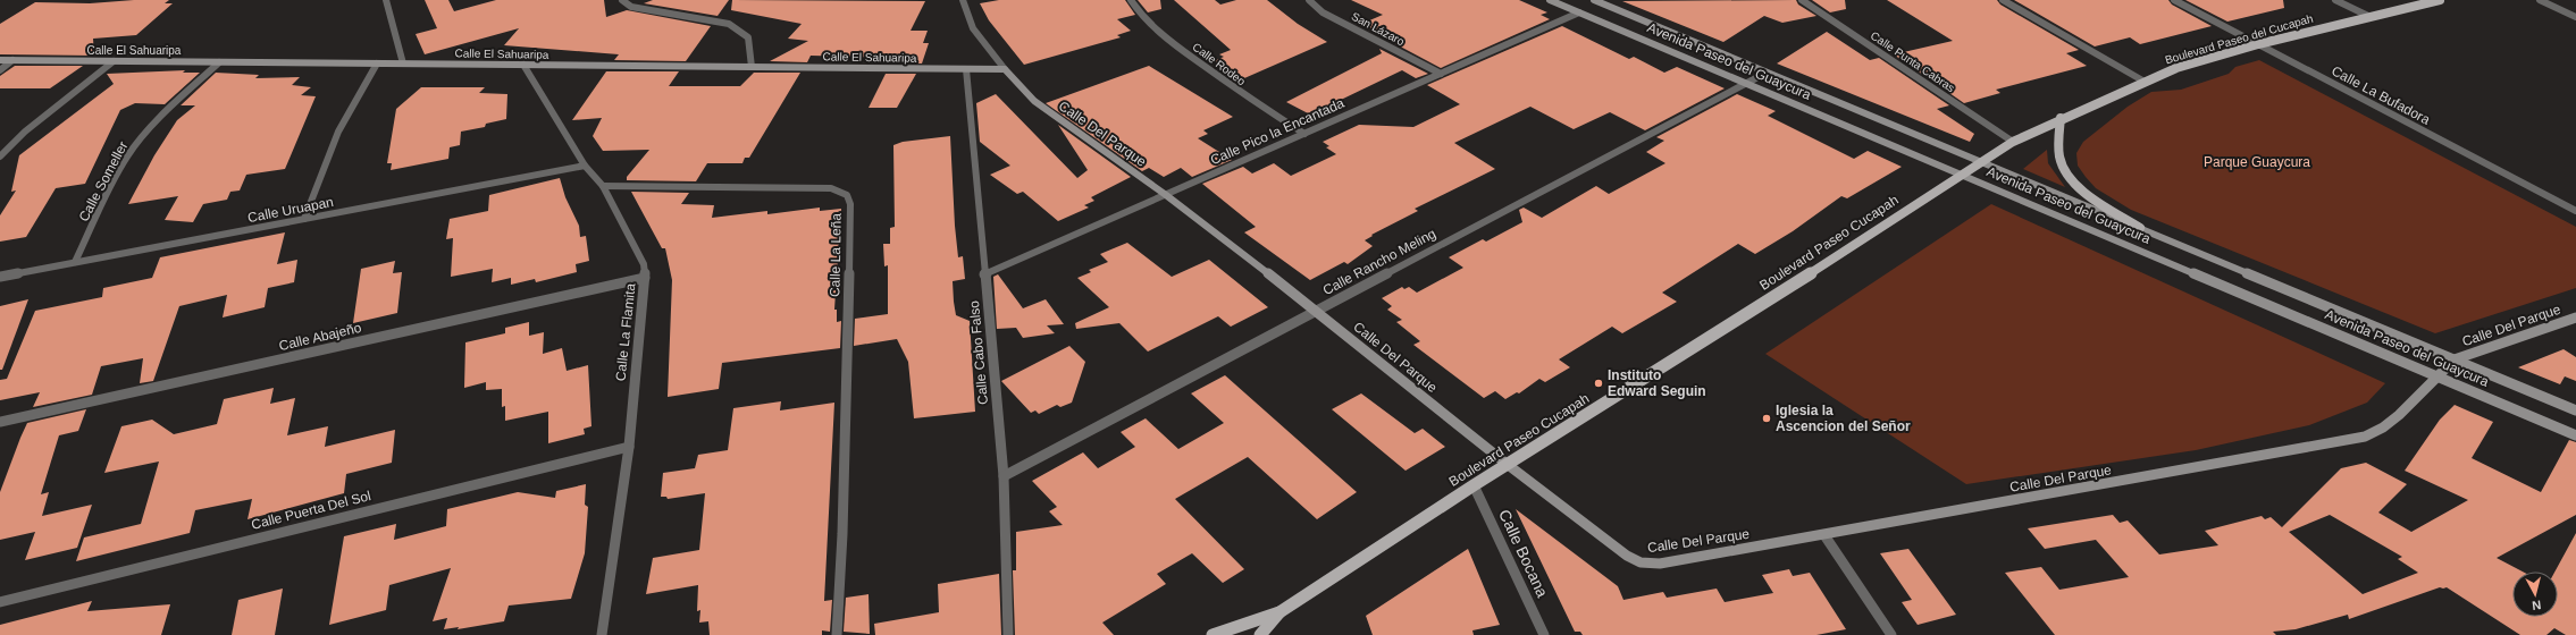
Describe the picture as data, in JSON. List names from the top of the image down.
{
  "streets": {
    "main road": ["Boulevard Paseo del Cucapah", "Boulevard Paseo Cucapah"],
    "street": [
      "San Lázaro",
      "Calle El Sahuaripa",
      "Avenida Paseo del Guaycura",
      "Calle Punta Cabras",
      "Calle Rodeo",
      "Calle La Bufadora",
      "Calle Pico la Encantada",
      "Calle Del Parque",
      "Calle Someller",
      "Calle Uruapan",
      "Calle La Leña",
      "Calle Rancho Meling",
      "Calle La Flamita",
      "Calle Abajeño",
      "Calle Cabo Falso",
      "Calle Puerta Del Sol",
      "Calle Bocana"
    ]
  },
  "crossings": [
    ["San Lázaro", "Calle Pico la Encantada"],
    ["Boulevard Paseo del Cucapah", "Avenida Paseo del Guaycura"],
    ["Boulevard Paseo del Cucapah", "Calle Punta Cabras"],
    ["Boulevard Paseo del Cucapah", "Calle La Bufadora"],
    ["Boulevard Paseo del Cucapah", "Boulevard Paseo Cucapah"],
    ["Calle El Sahuaripa", "Calle Del Parque"],
    ["Calle El Sahuaripa", "Calle Someller"],
    ["Calle El Sahuaripa", "Calle La Flamita"],
    ["Calle El Sahuaripa", "Calle Cabo Falso"],
    ["Avenida Paseo del Guaycura", "Calle Pico la Encantada"],
    ["Avenida Paseo del Guaycura", "Calle Del Parque"],
    ["Avenida Paseo del Guaycura", "Boulevard Paseo Cucapah"],
    ["Avenida Paseo del Guaycura", "Calle Rancho Meling"],
    ["Calle Rodeo", "Calle Pico la Encantada"],
    ["Calle Pico la Encantada", "Calle Del Parque"],
    ["Calle Pico la Encantada", "Calle Cabo Falso"],
    ["Calle Del Parque", "Boulevard Paseo Cucapah"],
    ["Calle Del Parque", "Calle Rancho Meling"],
    ["Calle Someller", "Calle Uruapan"],
    ["Calle Uruapan", "Calle La Flamita"],
    ["Boulevard Paseo Cucapah", "Calle Bocana"],
    ["Calle La Leña", "Calle La Flamita"],
    ["Calle Rancho Meling", "Calle Cabo Falso"],
    ["Calle La Flamita", "Calle Abajeño"],
    ["Calle La Flamita", "Calle Puerta Del Sol"]
  ],
  "parks": ["Parque Guaycura"],
  "places": ["Instituto Edward Seguin", "Iglesia la Ascencion del Señor"],
  "north": "bottom"
}
